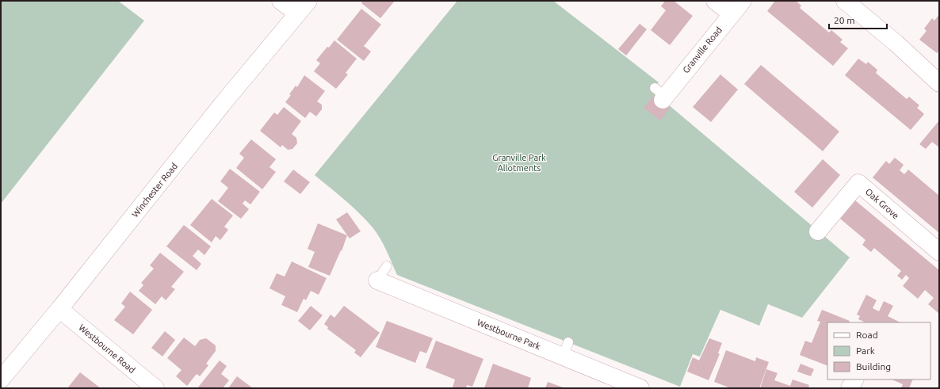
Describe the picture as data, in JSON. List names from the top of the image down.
{
  "streets": {
    "street": [
      "Granville Road",
      "Winchester Road",
      "Oak Grove",
      "Westbourne Park",
      "Westbourne Road"
    ]
  },
  "crossings": [
    ["Winchester Road", "Westbourne Road"]
  ],
  "parks": ["Granville Park Allotments"],
  "legend": ["Road", "Park", "Building"],
  "scale_bar": "20 m"
}
